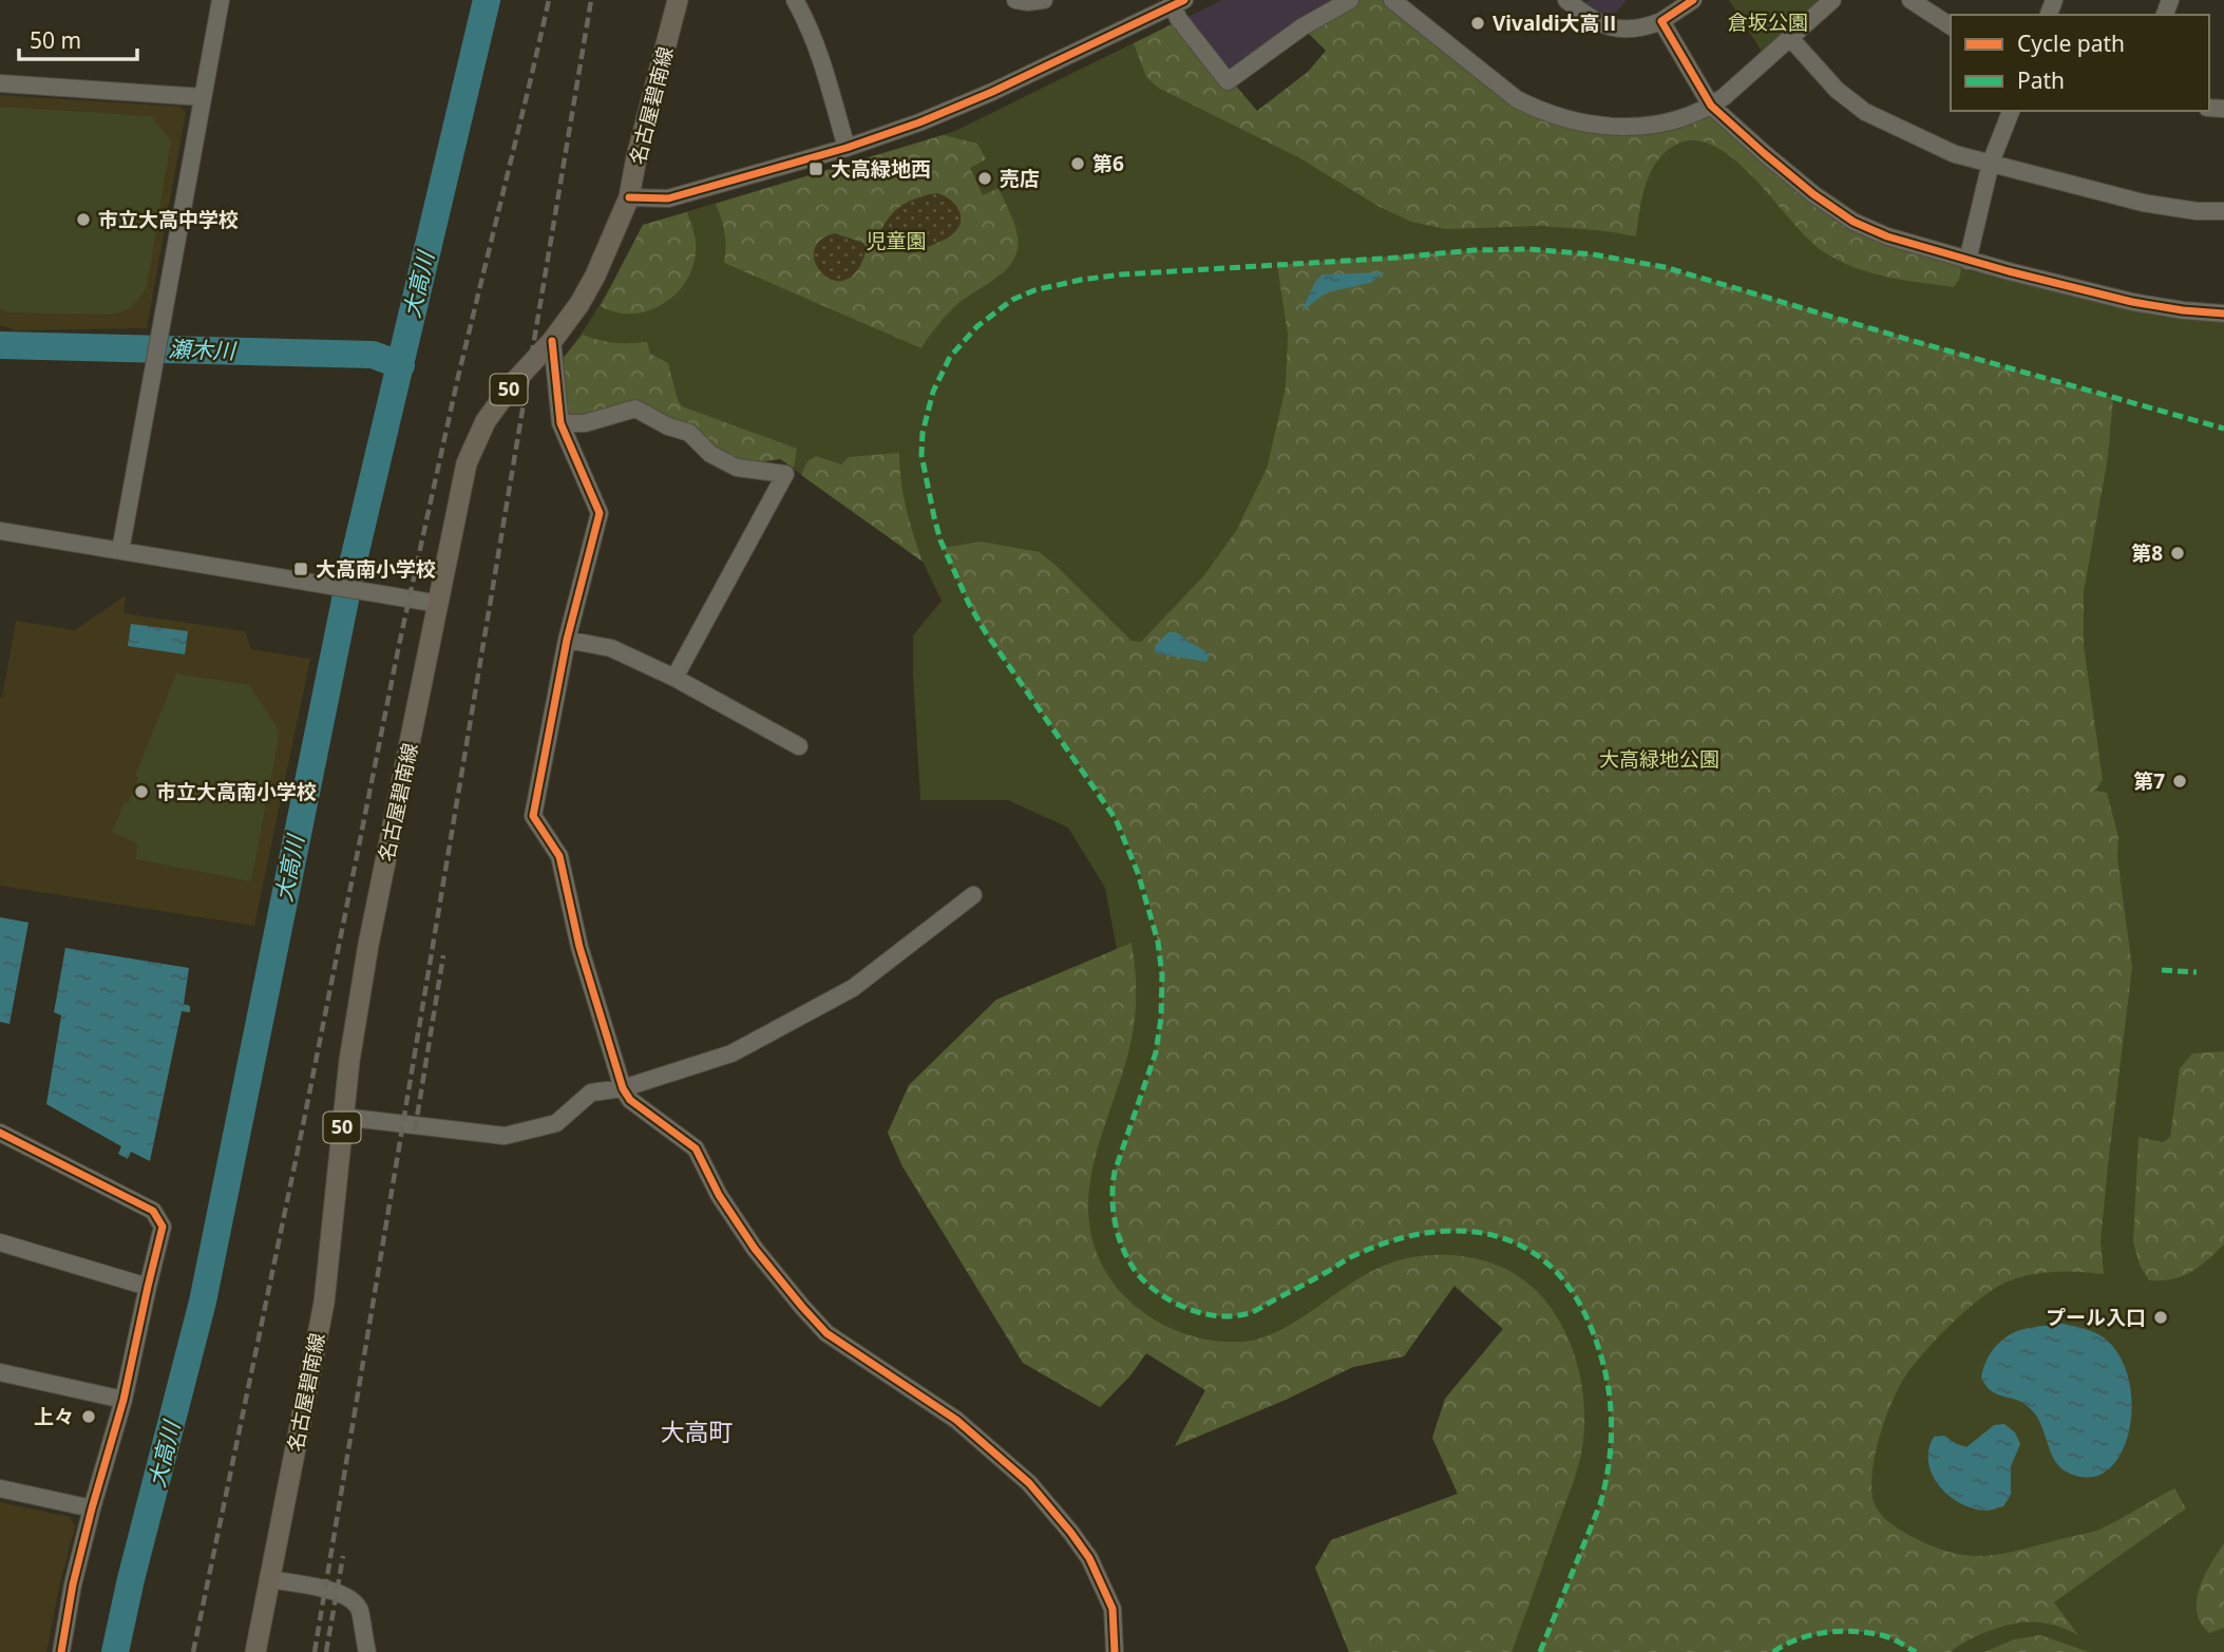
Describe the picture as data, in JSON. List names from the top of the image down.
{
  "streets": {
    "main road": ["名古屋碧南線", "50"]
  },
  "districts": ["大高町"],
  "water": ["大高川", "瀬木川"],
  "parks": ["倉坂公園", "児童園", "大高緑地公園"],
  "places": {
    "other": [
      "Vivaldi大高Ⅱ",
      "第6",
      "売店",
      "市立大高中学校",
      "第8",
      "第7",
      "市立大高南小学校",
      "プール入口",
      "上々"
    ],
    "transit": ["大高緑地西", "大高南小学校"]
  },
  "legend": ["Cycle path", "Path"],
  "scale_bar": "50 m"
}
